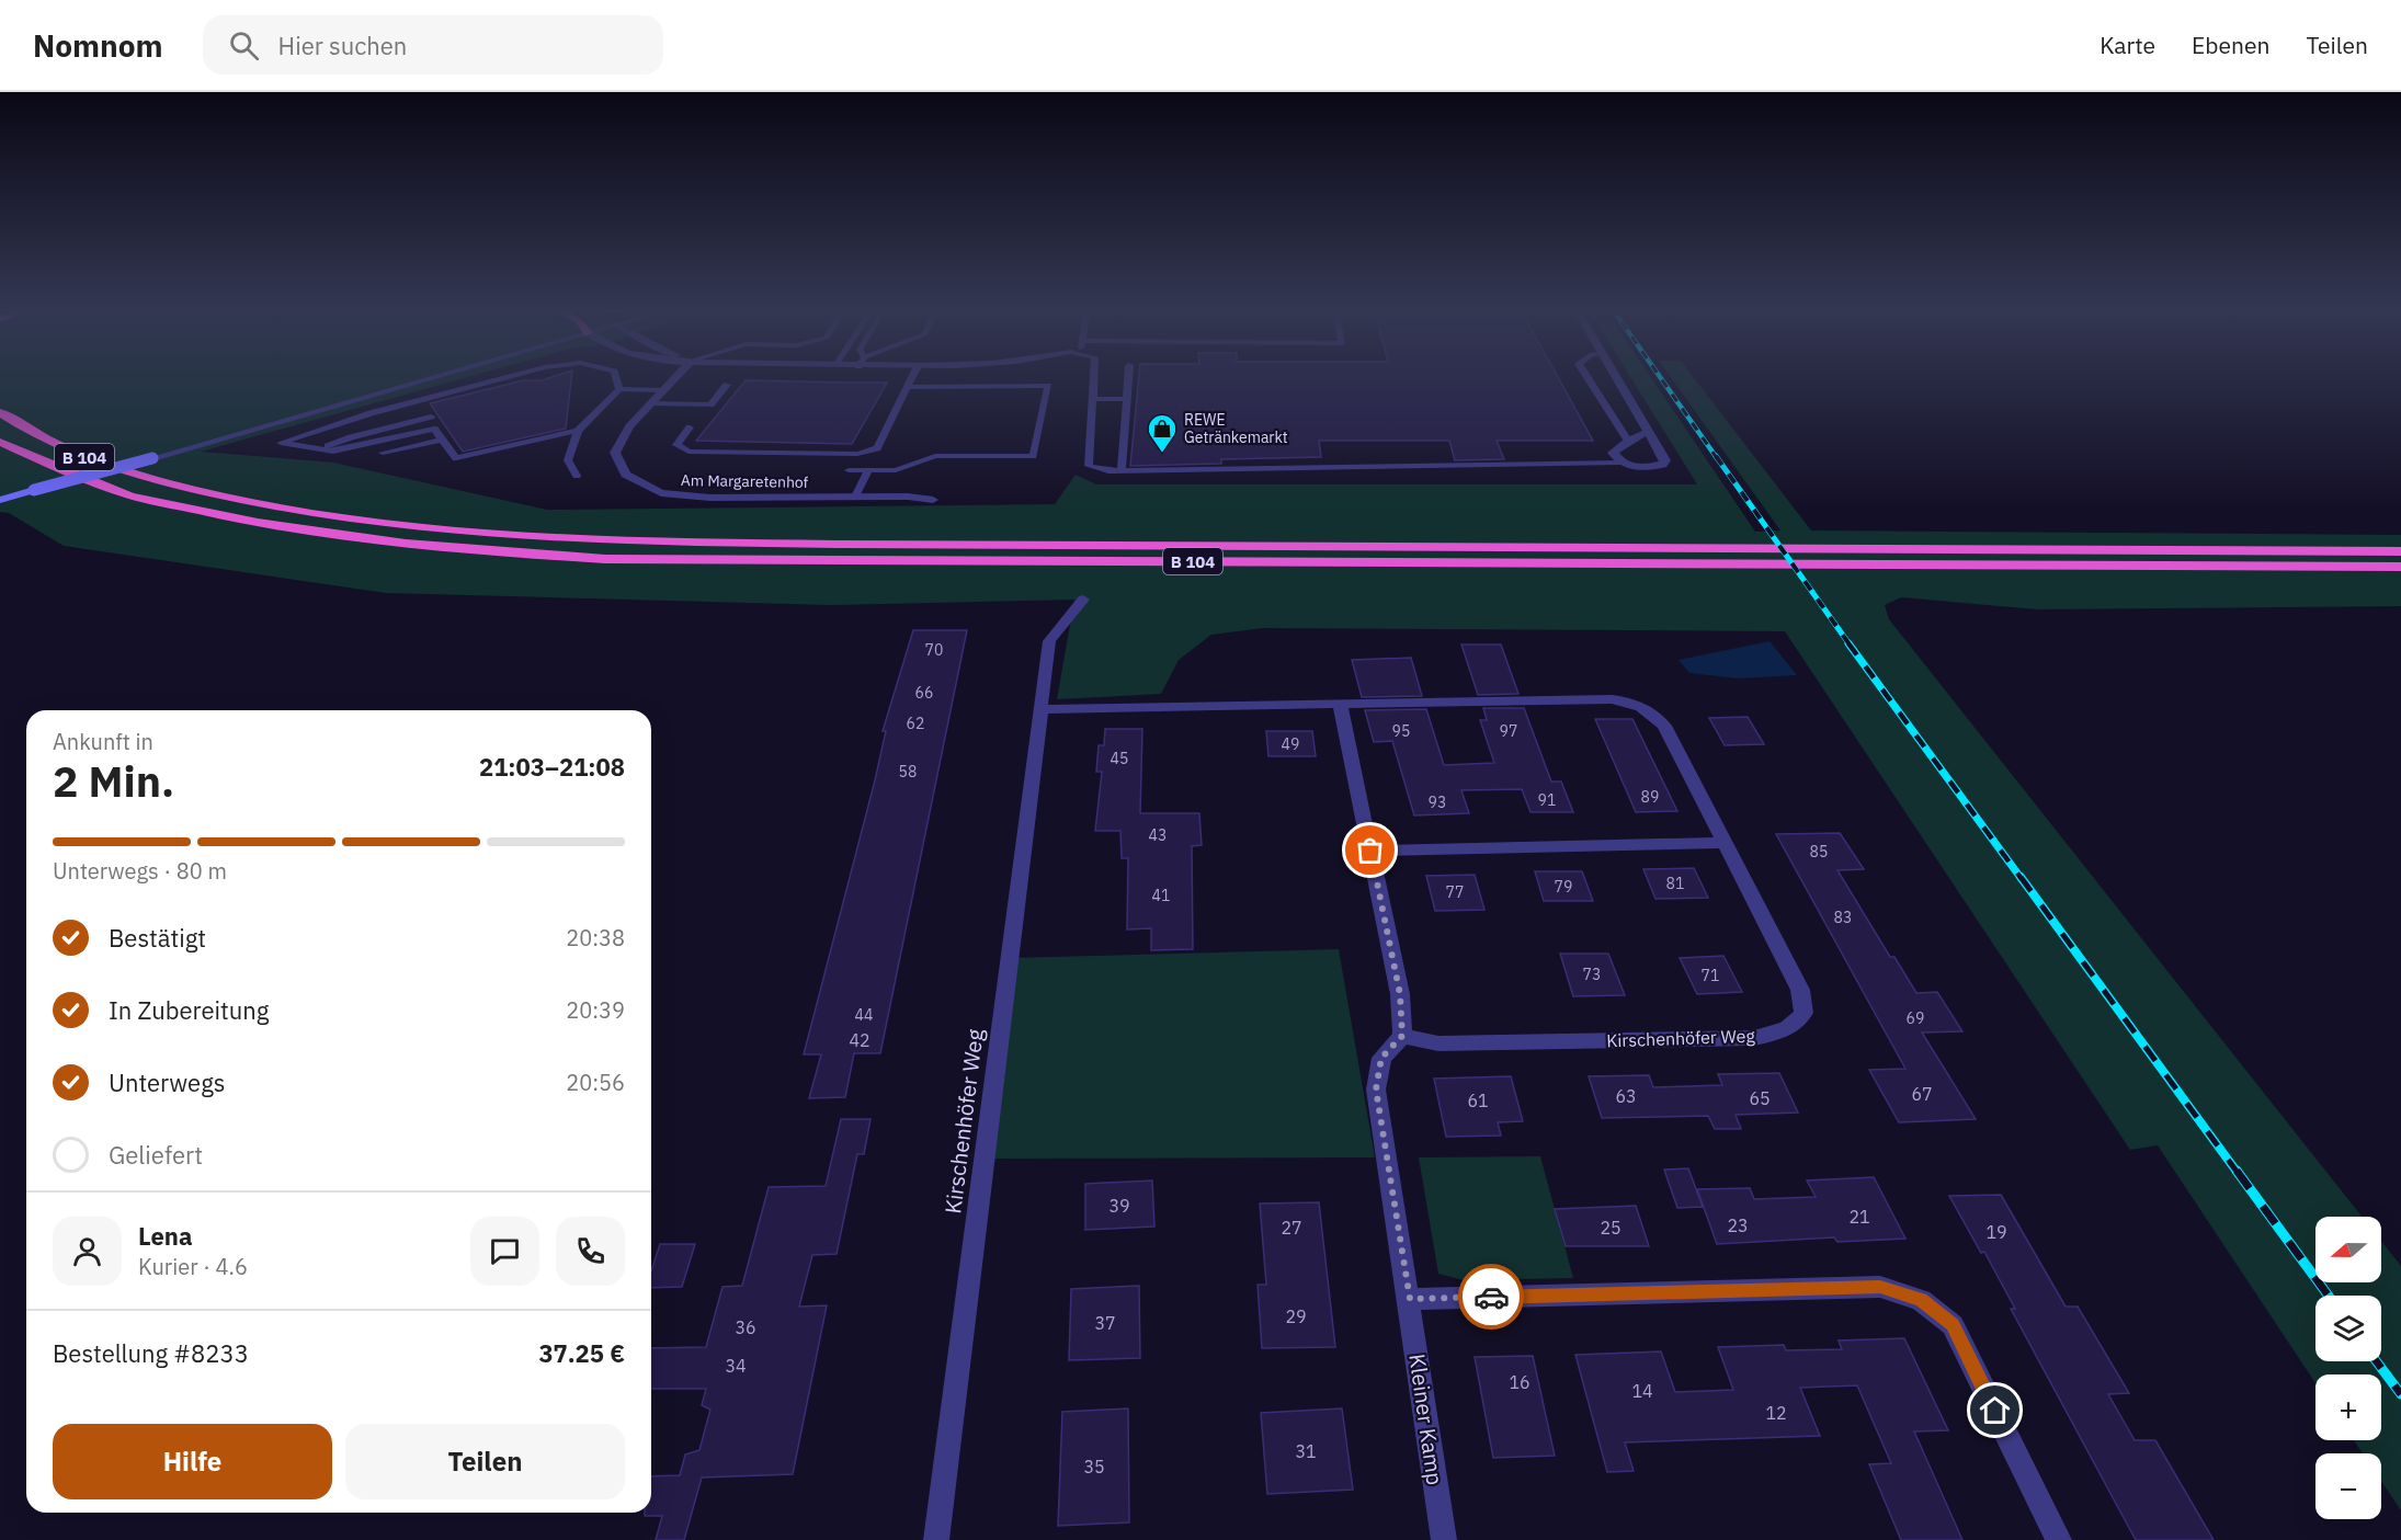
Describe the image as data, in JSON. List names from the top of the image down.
{
  "streets": {
    "highway": ["B 104"],
    "street": ["Am Margaretenhof", "Kirschenhöfer Weg", "Kleiner Kamp"]
  },
  "crossings": [
    ["Kirschenhöfer Weg", "Kleiner Kamp"]
  ],
  "places": {
    "shop": ["REWE Getränkemarkt"]
  },
  "house_numbers": [
    "70",
    "66",
    "62",
    "95",
    "97",
    "49",
    "45",
    "58",
    "89",
    "91",
    "93",
    "43",
    "85",
    "81",
    "79",
    "77",
    "41",
    "83",
    "73",
    "71",
    "44",
    "69",
    "42",
    "67",
    "63",
    "65",
    "61",
    "39",
    "21",
    "23",
    "27",
    "25",
    "19",
    "29",
    "37",
    "36",
    "34",
    "16",
    "14",
    "12",
    "31",
    "35"
  ],
  "north": "left",
  "page": {
    "header": "Nomnom",
    "search": "Hier suchen",
    "nav": ["Karte", "Ebenen", "Teilen"],
    "heading": ["2 Min.", "Ankunft in", "21:03–21:08"],
    "panel": [
      "Lena",
      "Kurier · 4.6",
      "Bestellung #8233",
      "37.25 €"
    ],
    "bar": "Unterwegs · 80 m",
    "list": [
      ["Bestätigt", "20:38"],
      ["In Zubereitung", "20:39"],
      ["Unterwegs", "20:56"],
      "Geliefert"
    ],
    "map_buttons": ["+", "−"],
    "buttons": ["Hilfe", "Teilen"]
  }
}
